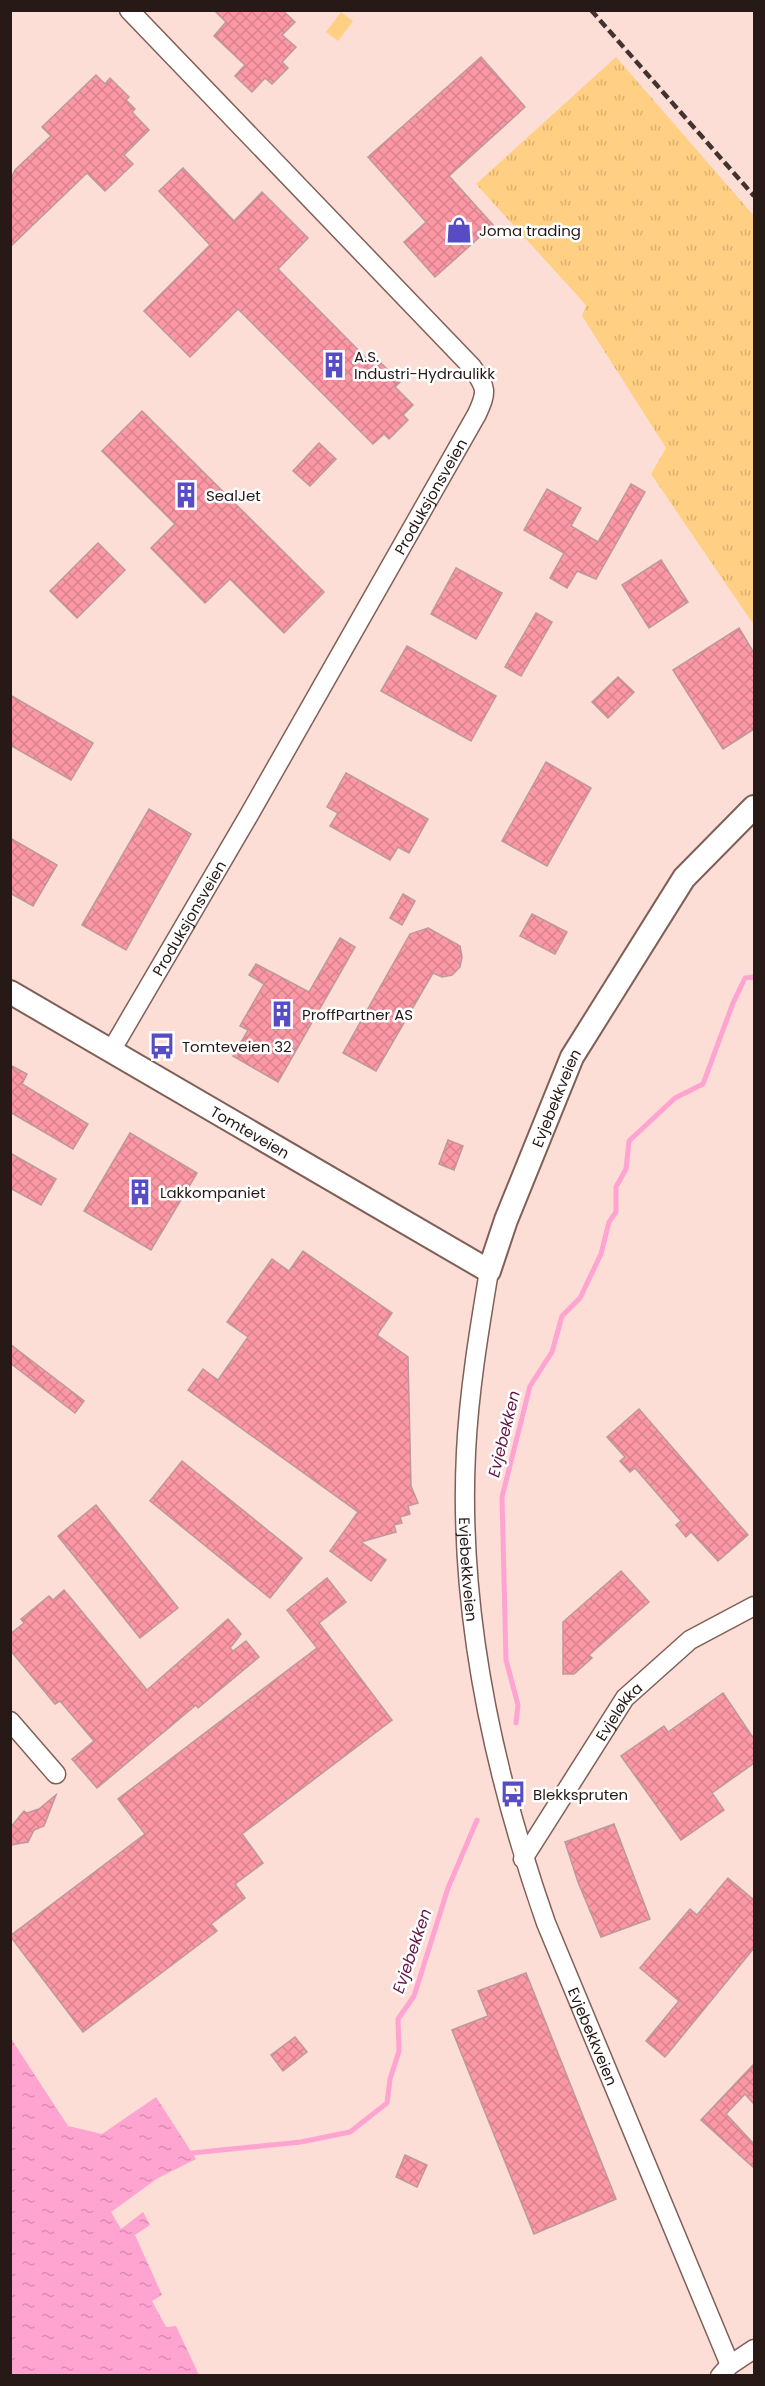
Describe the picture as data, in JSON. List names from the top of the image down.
{
  "streets": {
    "street": [
      "Produksjonsveien",
      "Evjebekkveien",
      "Tomteveien",
      "Evjeløkka"
    ]
  },
  "crossings": [
    ["Produksjonsveien", "Tomteveien"],
    ["Evjebekkveien", "Tomteveien"],
    ["Evjebekkveien", "Evjeløkka"]
  ],
  "water": ["Evjebekken"],
  "places": {
    "shop": ["Joma trading"],
    "building": [
      "A.S. Industri-Hydraulikk",
      "SealJet",
      "ProffPartner AS",
      "Lakkompaniet"
    ],
    "bus stop": ["Tomteveien 32", "Blekkspruten"]
  }
}
